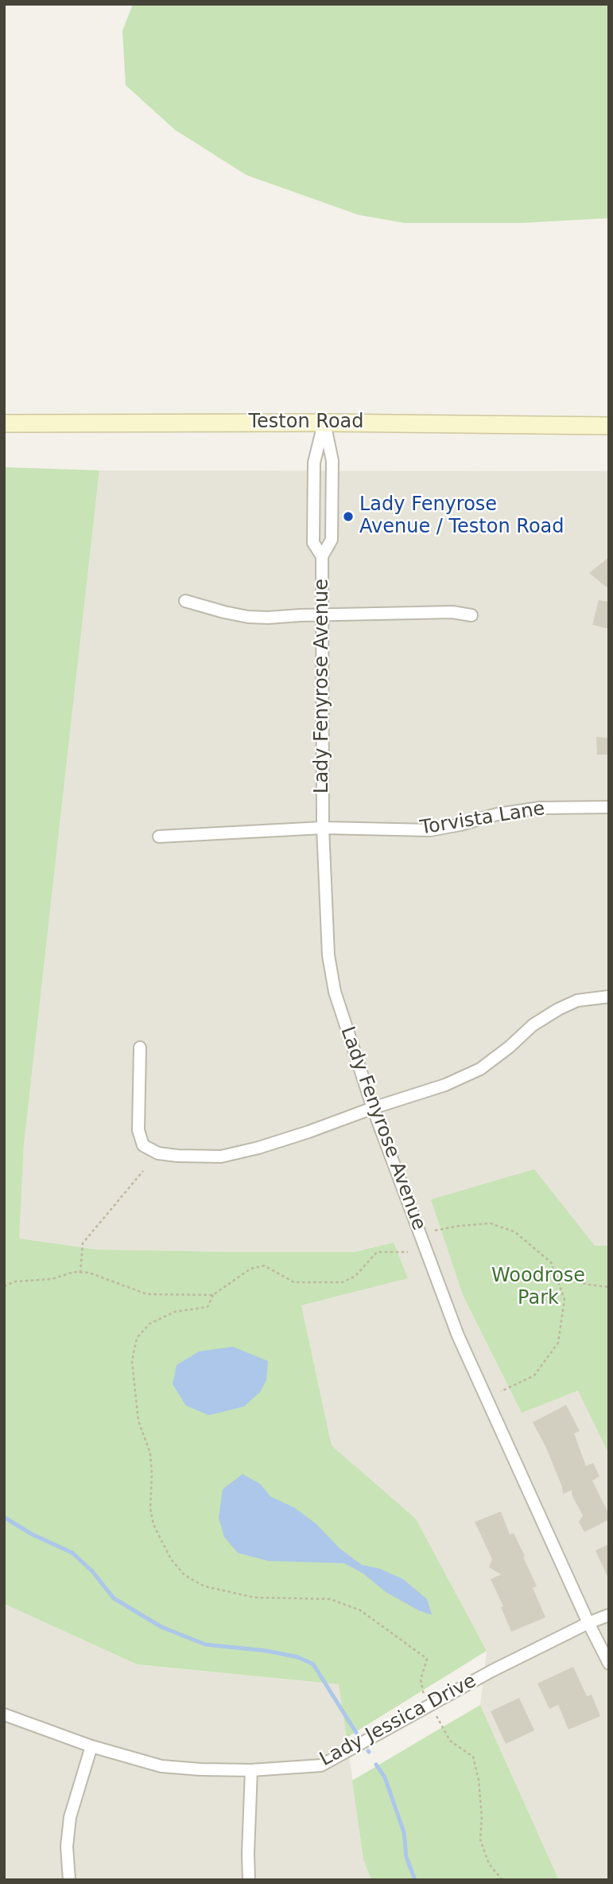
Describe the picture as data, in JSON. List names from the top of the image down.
{
  "streets": {
    "main road": ["Teston Road"],
    "street": ["Lady Fenyrose Avenue", "Torvista Lane", "Lady Jessica Drive"]
  },
  "crossings": [
    ["Teston Road", "Lady Fenyrose Avenue"],
    ["Lady Fenyrose Avenue", "Torvista Lane"],
    ["Lady Fenyrose Avenue", "Lady Jessica Drive"]
  ],
  "parks": ["Woodrose Park"],
  "places": ["Lady Fenyrose Avenue / Teston Road"]
}
